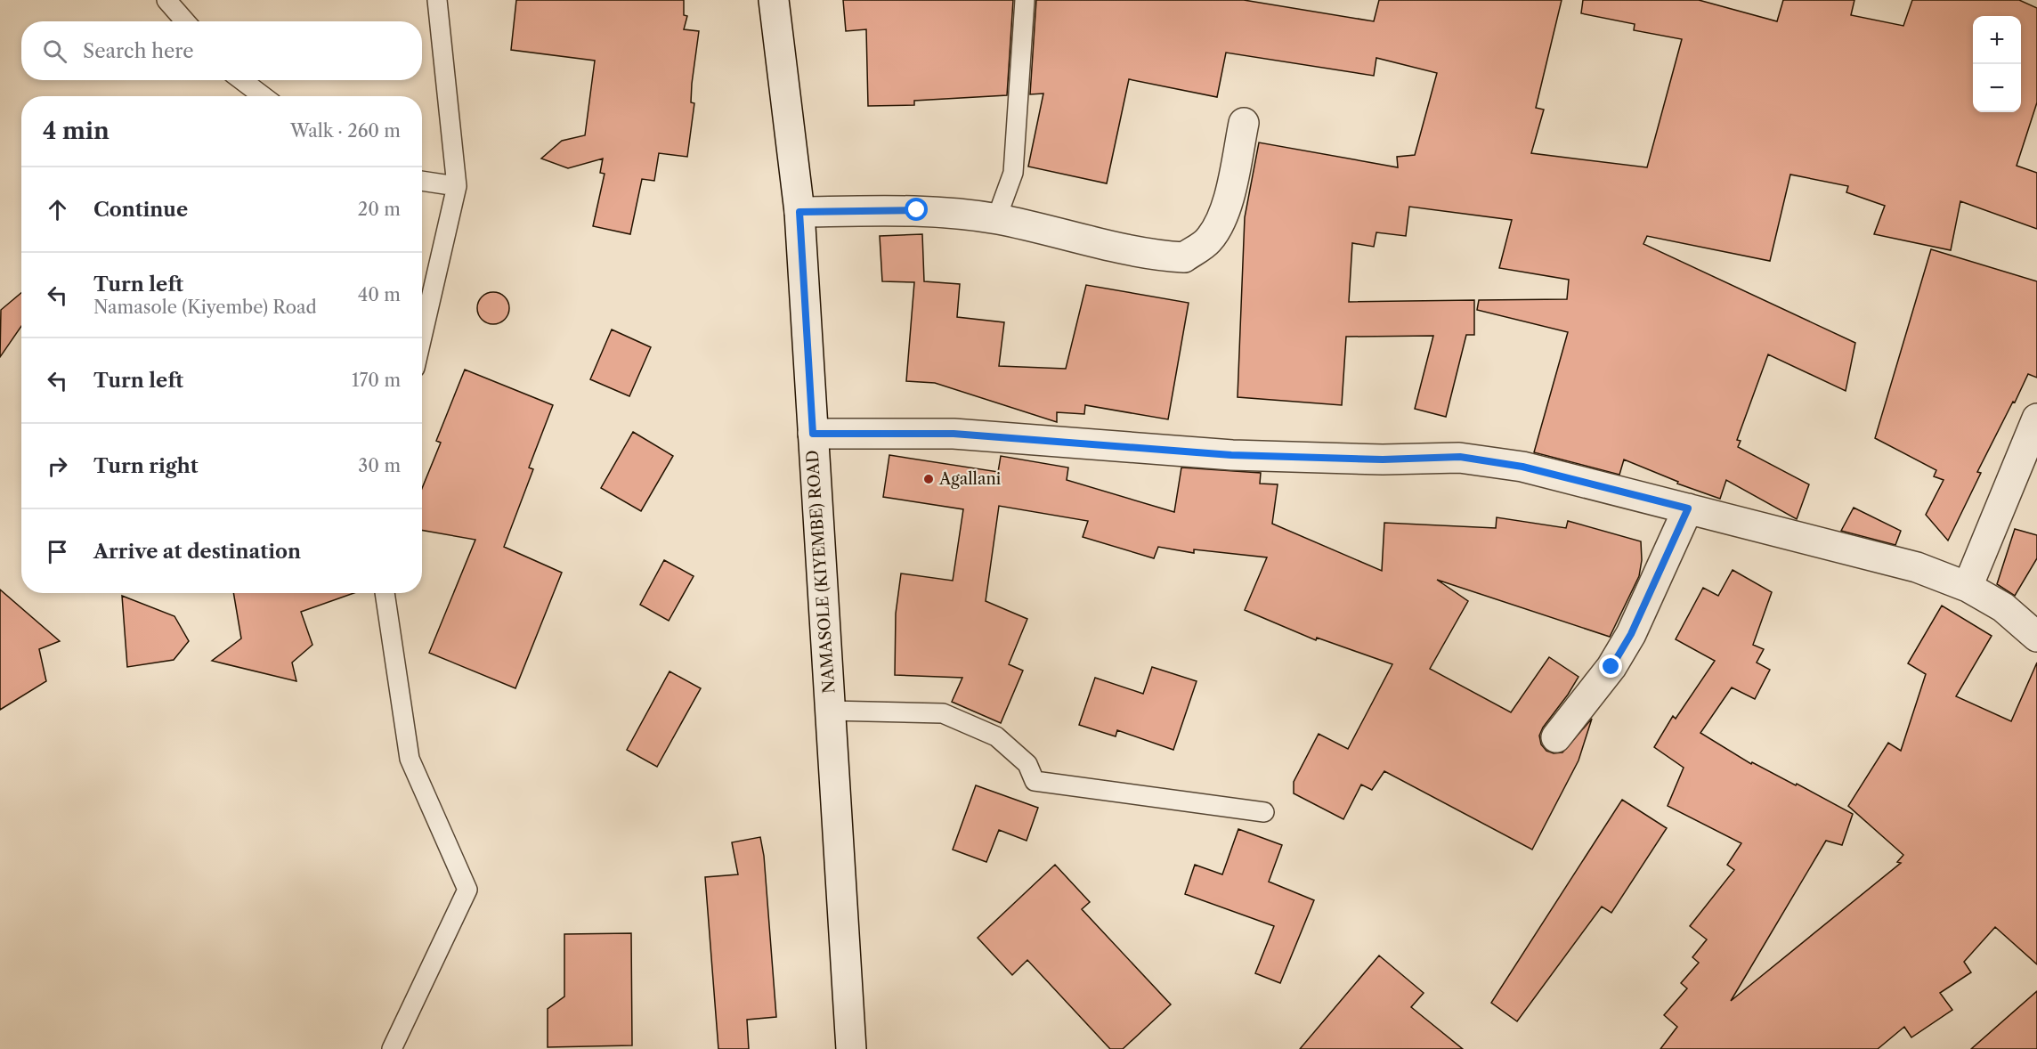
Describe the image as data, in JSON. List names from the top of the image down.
{
  "streets": {
    "street": ["NAMASOLE (KIYEMBE) ROAD"]
  },
  "places": ["Agallani"],
  "page": {
    "map_buttons": ["+", "−"],
    "search": "Search here",
    "heading": ["4 min", "Walk · 260 m"],
    "list": [
      ["Continue", "20 m"],
      ["Turn left", "Namasole (Kiyembe) Road", "40 m"],
      ["Turn left", "170 m"],
      ["Turn right", "30 m"],
      "Arrive at destination"
    ]
  }
}
